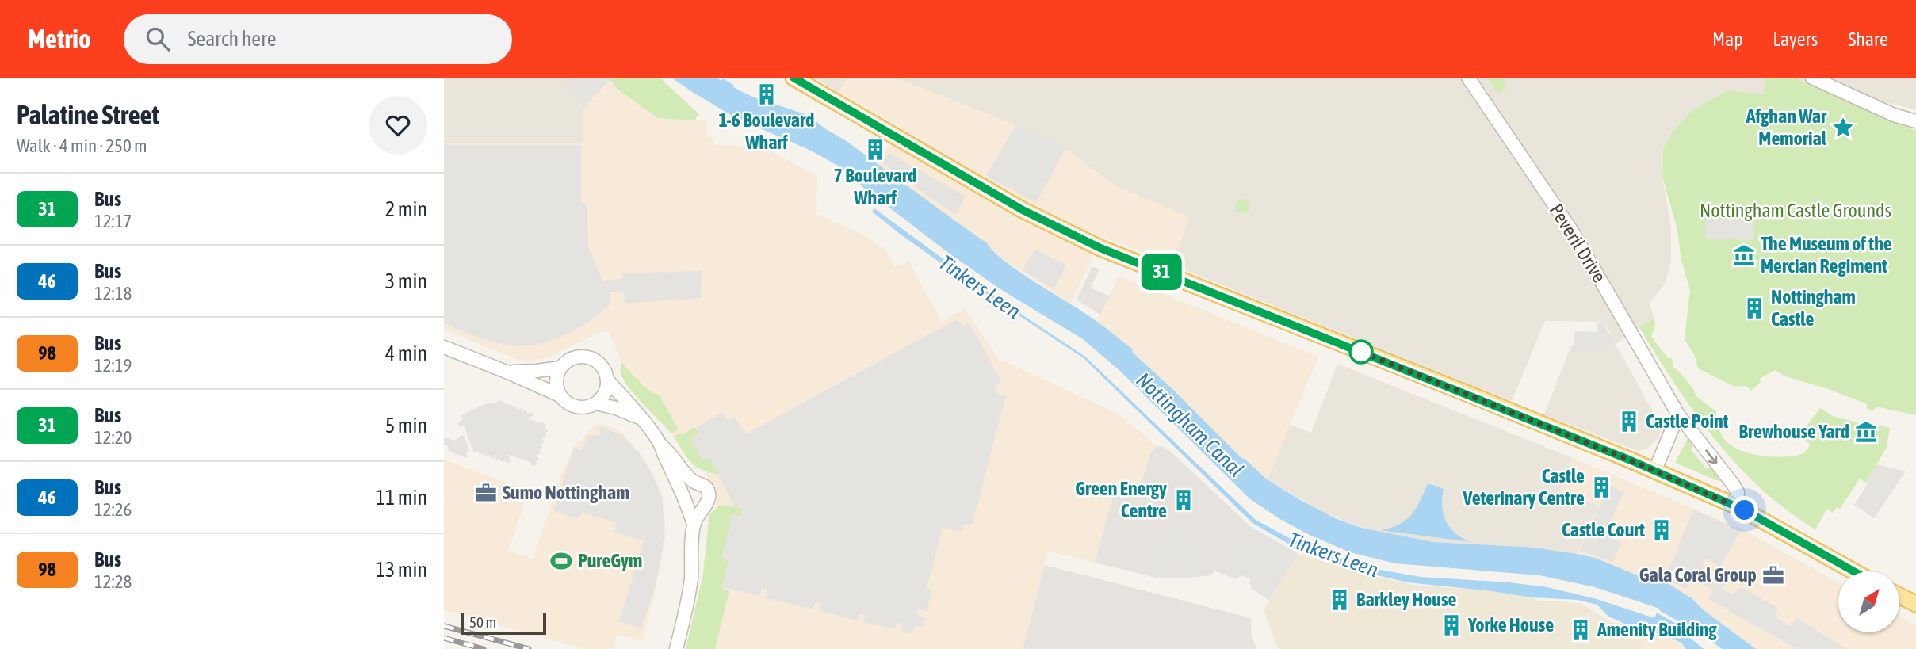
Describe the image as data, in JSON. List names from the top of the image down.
{
  "streets": {
    "street": ["Peveril Drive"]
  },
  "water": ["Tinkers Leen", "Nottingham Canal"],
  "parks": ["Nottingham Castle Grounds"],
  "places": {
    "building": [
      "1-6 Boulevard Wharf",
      "7 Boulevard Wharf",
      "Nottingham Castle",
      "Castle Point",
      "Castle Veterinary Centre",
      "Green Energy Centre",
      "Castle Court",
      "Barkley House",
      "Yorke House",
      "Amenity Building"
    ],
    "place": ["Afghan War Memorial"],
    "museum": ["The Museum of the Mercian Regiment", "Brewhouse Yard"],
    "office": ["Sumo Nottingham", "Gala Coral Group"],
    "sports": ["PureGym"]
  },
  "lines": ["bus line 31"],
  "scale_bar": "50 m",
  "north": "top right",
  "page": {
    "header": "Metrio",
    "search": "Search here",
    "nav": ["Map", "Layers", "Share"],
    "heading": ["Palatine Street", "Walk · 4 min · 250 m"],
    "on_map": "31",
    "list": [
      {
        "mark": "31",
        "name": "Bus",
        "note": "12:17",
        "value": "2 min"
      },
      {
        "mark": "46",
        "name": "Bus",
        "note": "12:18",
        "value": "3 min"
      },
      {
        "mark": "98",
        "name": "Bus",
        "note": "12:19",
        "value": "4 min"
      },
      {
        "mark": "31",
        "name": "Bus",
        "note": "12:20",
        "value": "5 min"
      },
      {
        "mark": "46",
        "name": "Bus",
        "note": "12:26",
        "value": "11 min"
      },
      {
        "mark": "98",
        "name": "Bus",
        "note": "12:28",
        "value": "13 min"
      }
    ],
    "scale": "50 m"
  }
}
